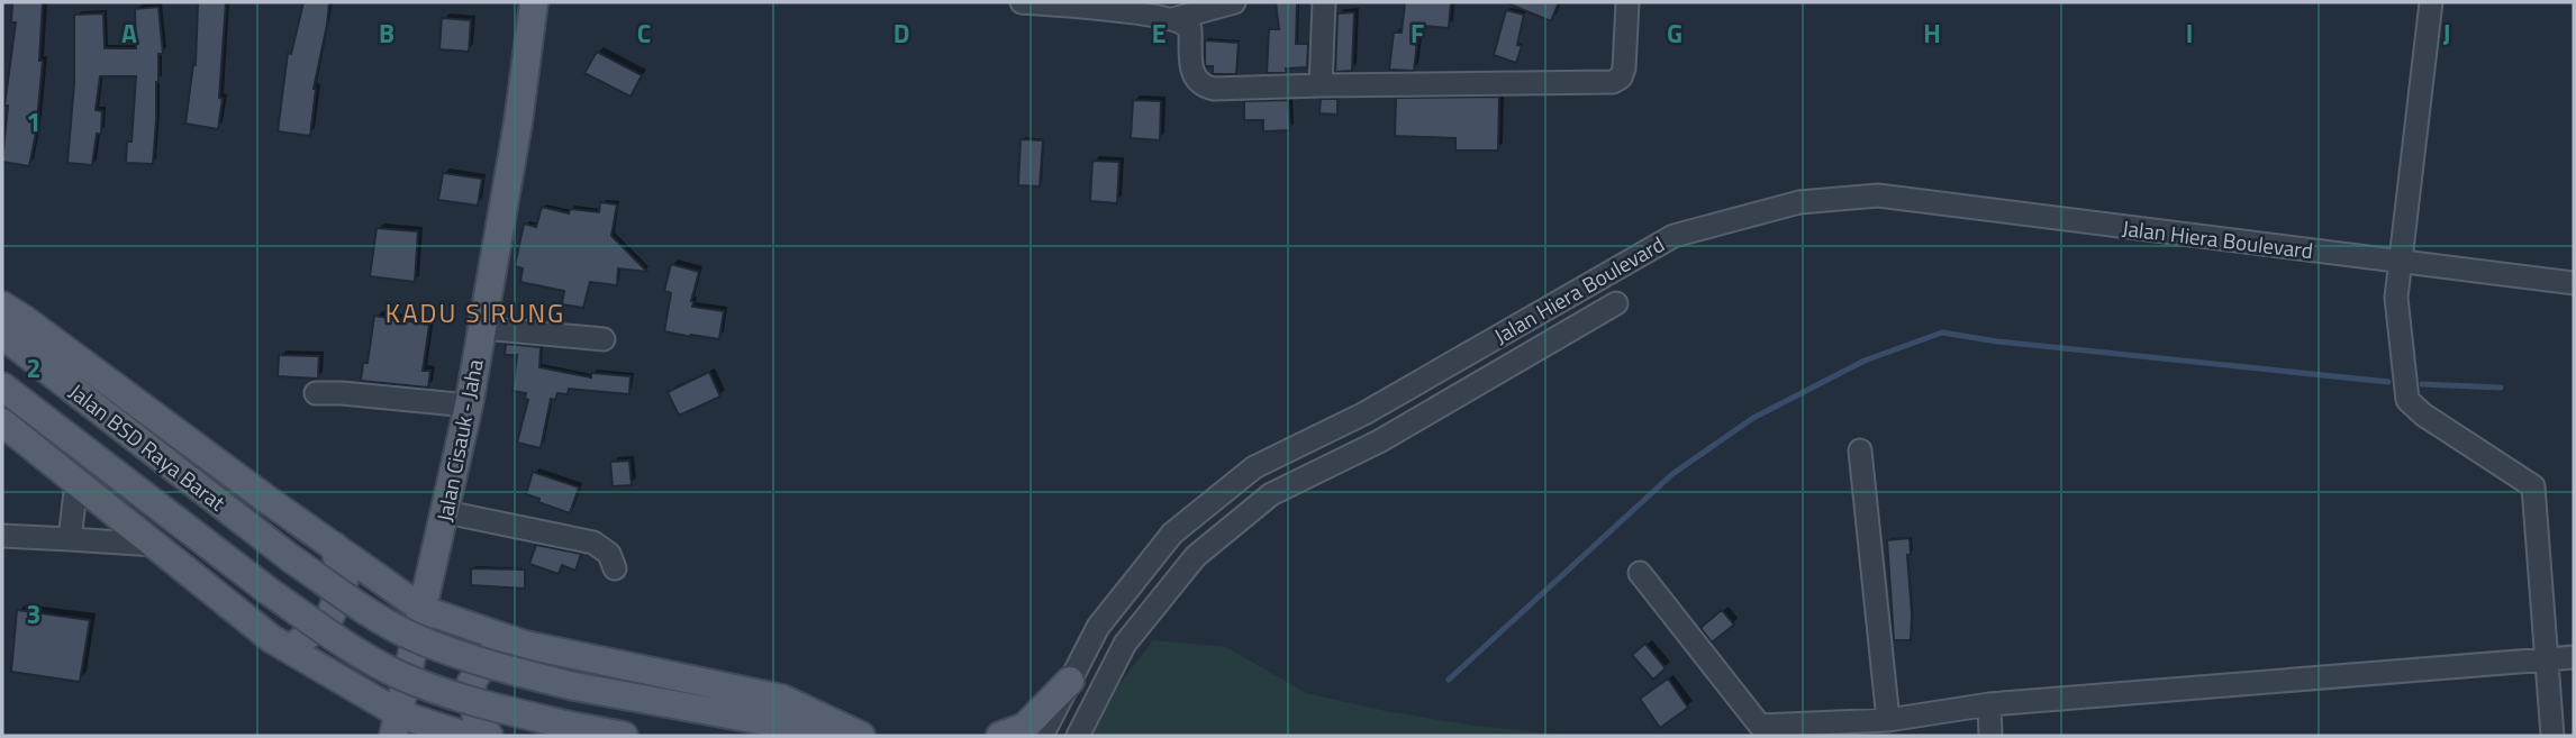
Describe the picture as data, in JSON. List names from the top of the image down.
{
  "streets": {
    "main road": ["Jalan Cisauk - Jaha", "Jalan BSD Raya Barat"],
    "street": ["Jalan Hiera Boulevard"]
  },
  "districts": ["KADU SIRUNG"],
  "grid": {
    "columns": [
      "A",
      "B",
      "C",
      "D",
      "E",
      "F",
      "G",
      "H",
      "I",
      "J"
    ],
    "rows": ["1", "2", "3"]
  }
}
